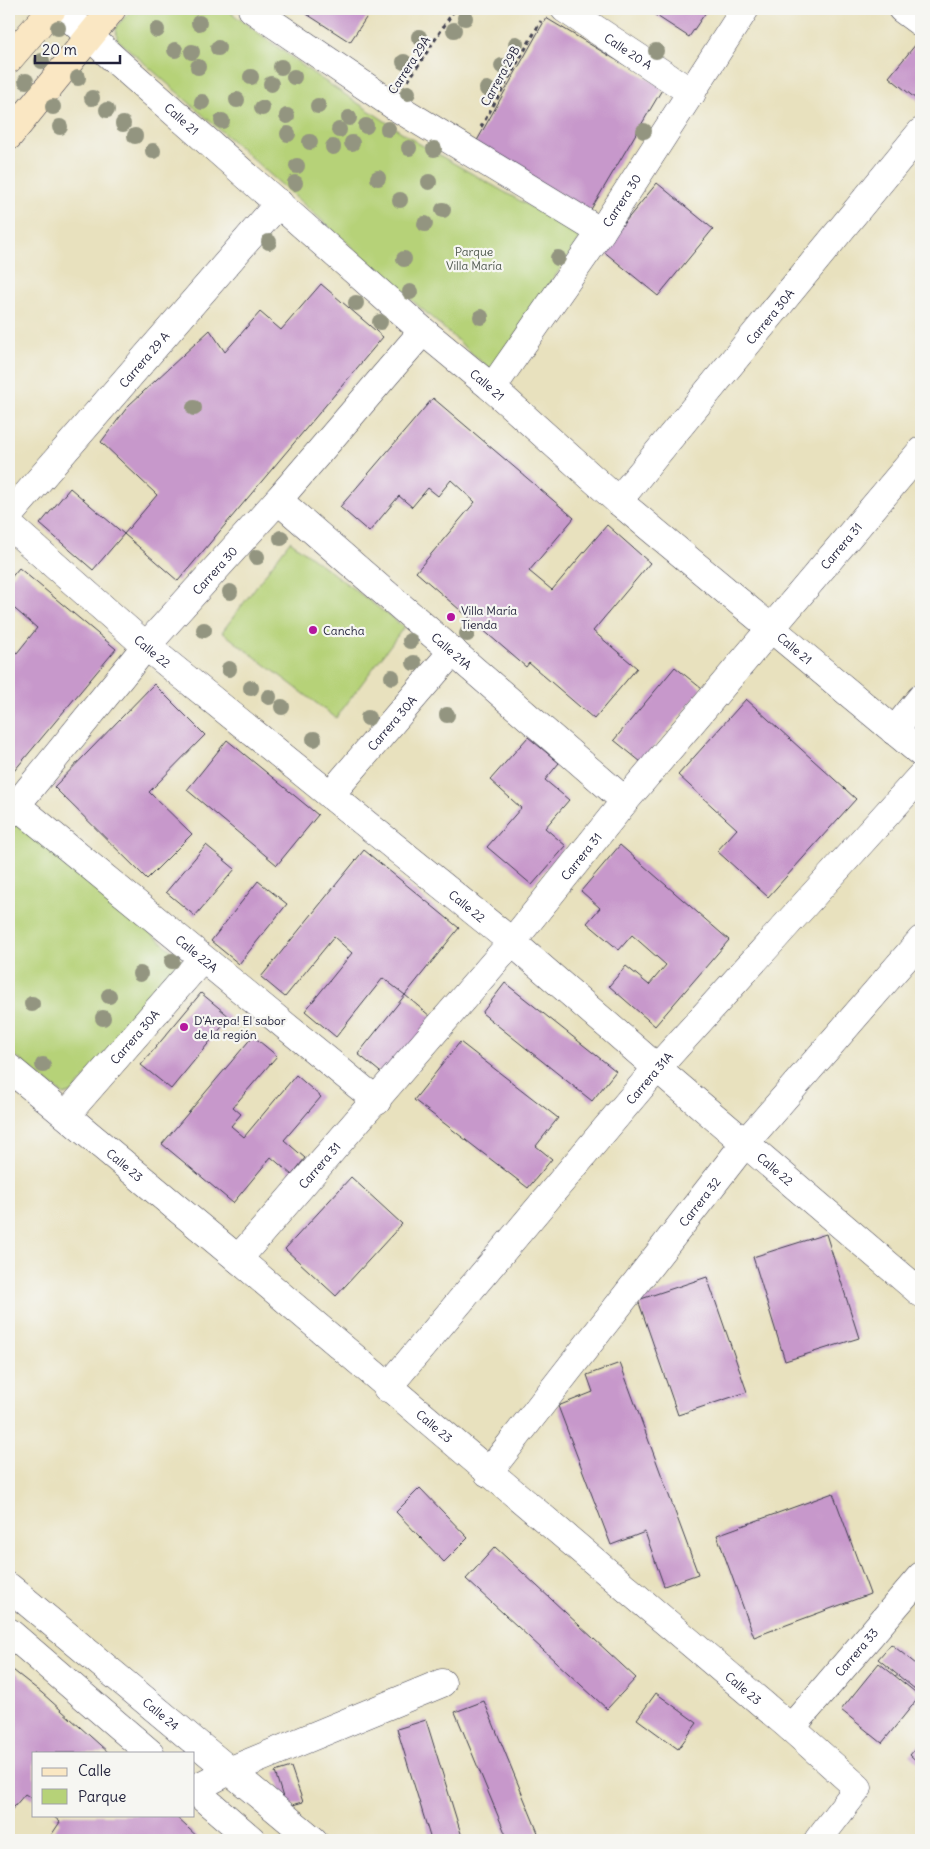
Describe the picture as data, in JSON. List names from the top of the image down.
{
  "streets": {
    "street": [
      "Calle 20 A",
      "Calle 21",
      "Carrera 30",
      "Carrera 30A",
      "Carrera 29 A",
      "Carrera 31",
      "Calle 21A",
      "Calle 22",
      "Calle 22A",
      "Carrera 31A",
      "Calle 23",
      "Carrera 32",
      "Carrera 33",
      "Calle 24"
    ],
    "path": ["Carrera 29A", "Carrera 29B"]
  },
  "crossings": [
    ["Calle 20 A", "Carrera 29B"],
    ["Calle 20 A", "Carrera 30"],
    ["Calle 21", "Carrera 30"],
    ["Calle 21", "Carrera 30A"],
    ["Calle 21", "Carrera 29 A"],
    ["Calle 21", "Carrera 31"],
    ["Carrera 30", "Calle 21A"],
    ["Carrera 30", "Calle 22"],
    ["Carrera 30", "Calle 22A"],
    ["Carrera 30A", "Calle 21A"],
    ["Carrera 30A", "Calle 22"],
    ["Carrera 30A", "Calle 22A"],
    ["Carrera 30A", "Calle 23"],
    ["Carrera 31", "Calle 21A"],
    ["Carrera 31", "Calle 22"],
    ["Carrera 31", "Calle 22A"],
    ["Carrera 31", "Calle 23"],
    ["Calle 22", "Carrera 31A"],
    ["Calle 22", "Carrera 32"],
    ["Carrera 31A", "Calle 23"],
    ["Calle 23", "Carrera 32"],
    ["Calle 23", "Carrera 33"]
  ],
  "parks": ["Parque Villa María"],
  "places": ["Villa María Tienda", "Cancha", "D'Arepa! El sabor de la región"],
  "legend": ["Calle", "Parque"],
  "scale_bar": "20 m"
}
